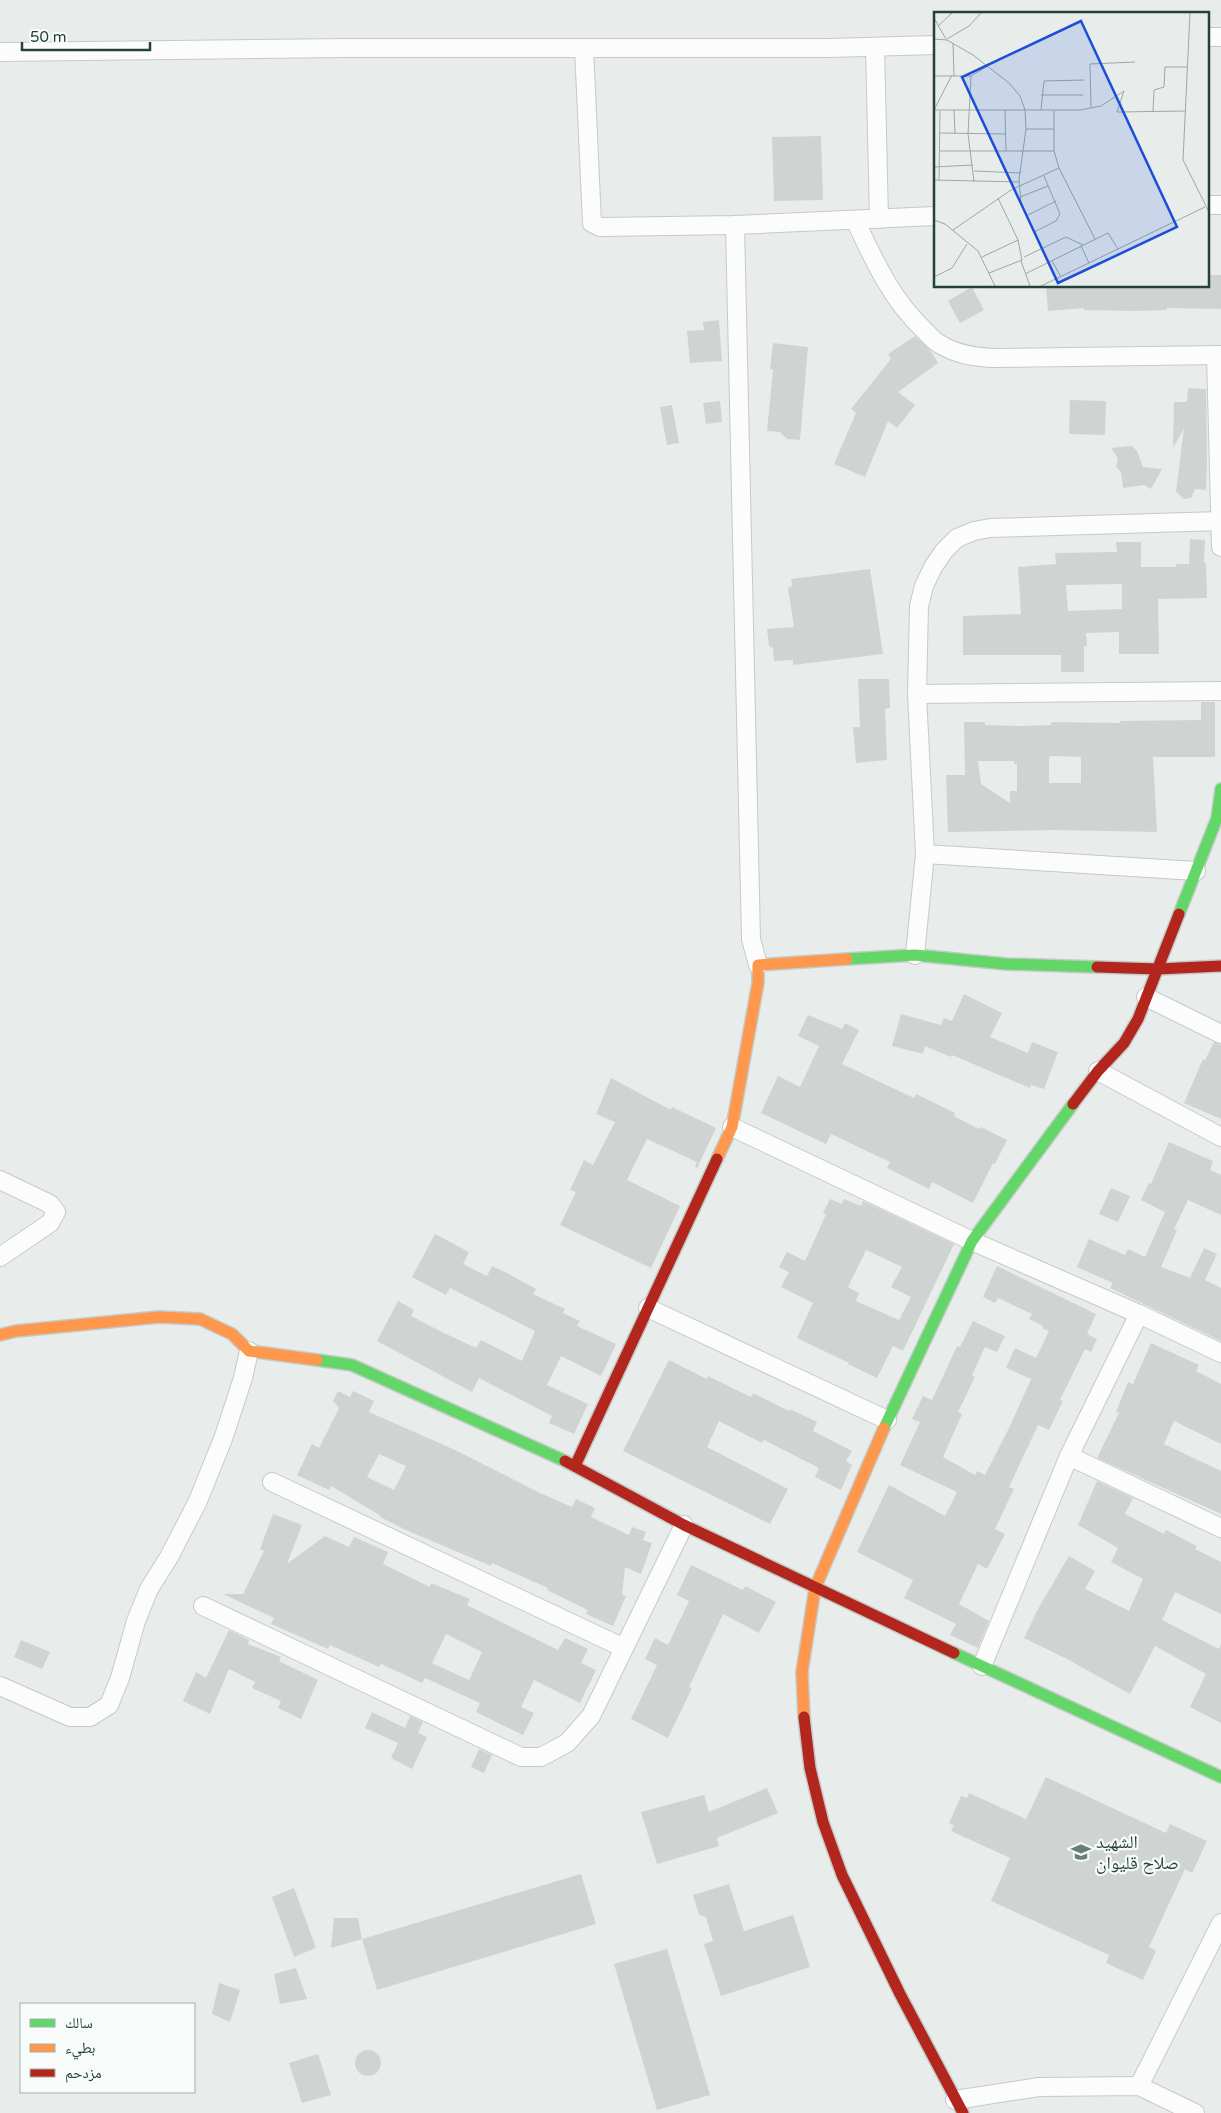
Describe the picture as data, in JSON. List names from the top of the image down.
{
  "places": {
    "school or university": ["الشهيد صلاح قليوان"]
  },
  "legend": ["سالك", "بطيء", "مزدحم"],
  "scale_bar": "50 m"
}
